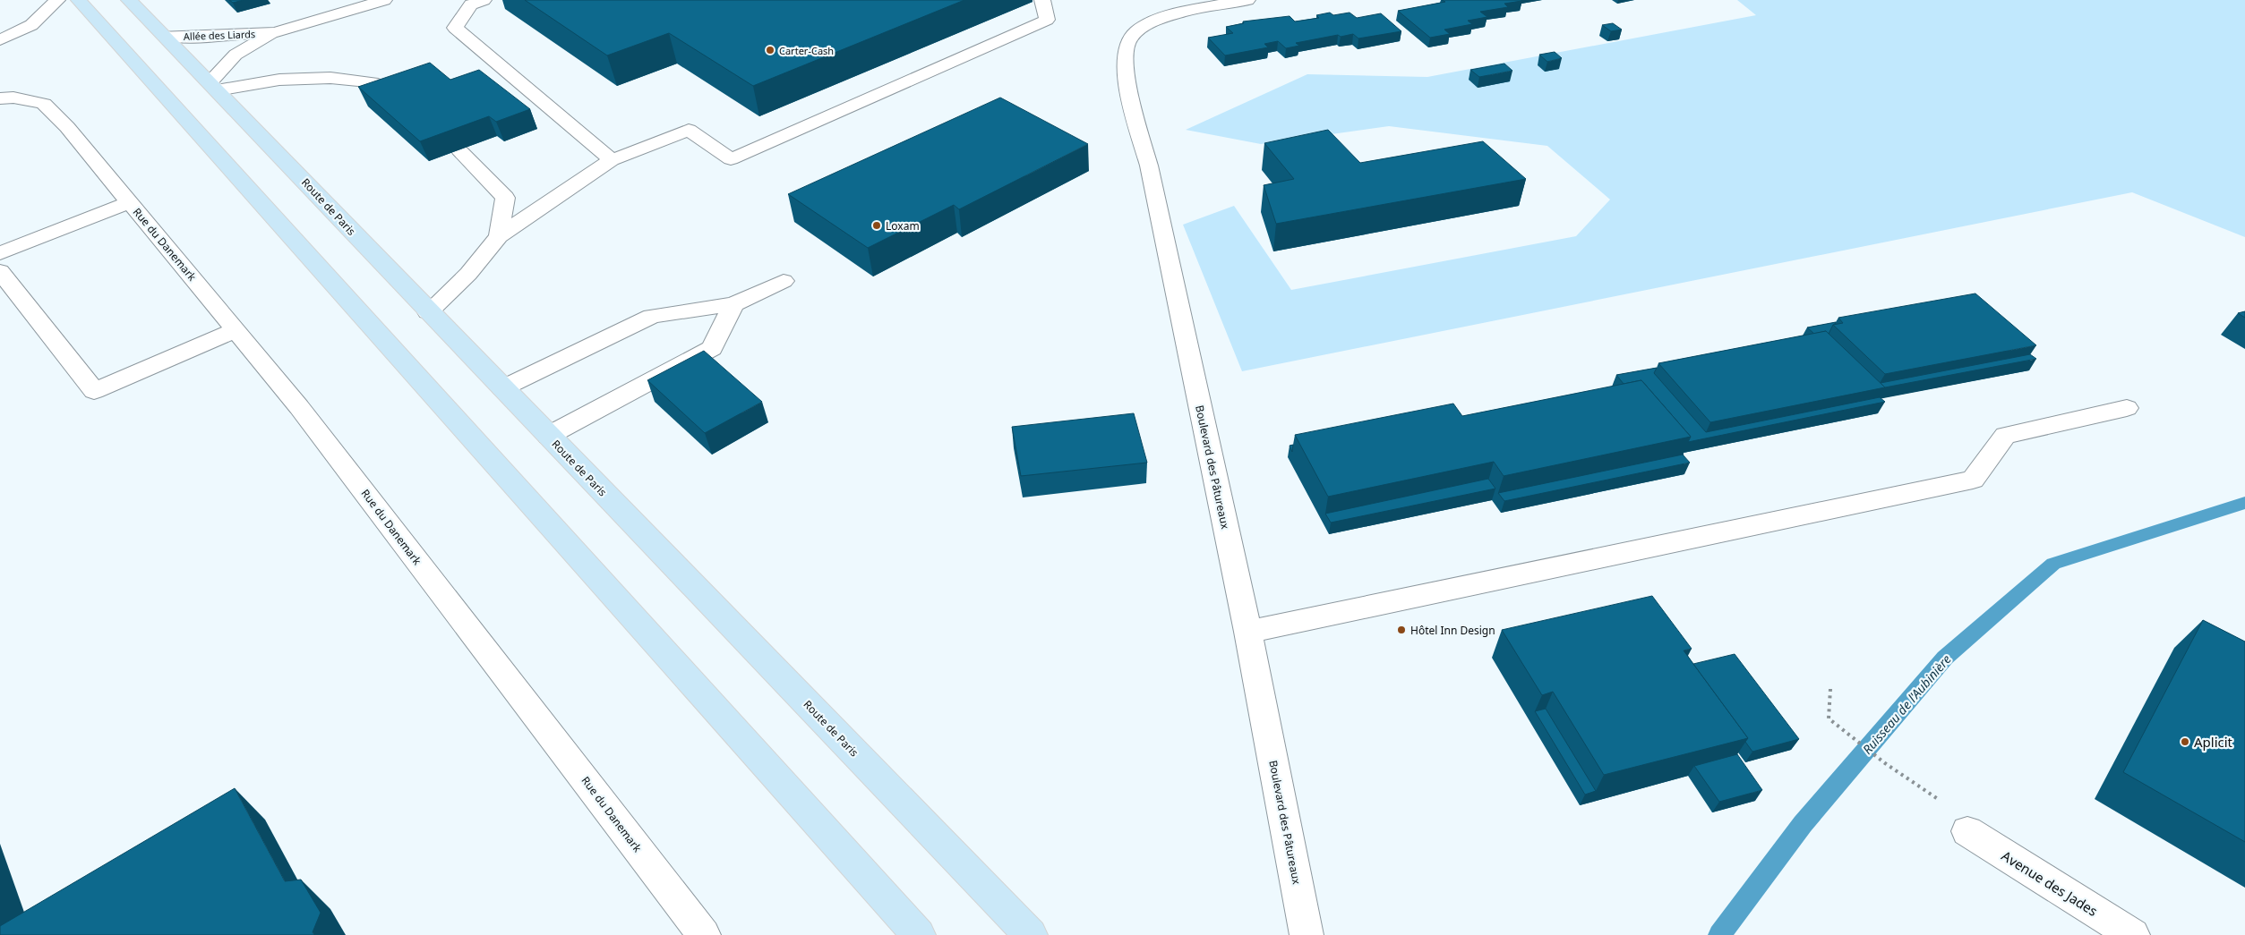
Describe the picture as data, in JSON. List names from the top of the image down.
{
  "streets": {
    "main road": ["Route de Paris"],
    "street": [
      "Allée des Liards",
      "Rue du Danemark",
      "Boulevard des Pâtureaux",
      "Avenue des Jades"
    ]
  },
  "crossings": [
    ["Allée des Liards", "Route de Paris"]
  ],
  "water": ["Ruisseau de l'Aubinière"],
  "places": [
    "Carter-Cash",
    "Loxam",
    "Hôtel Inn Design",
    "Aplicit"
  ]
}
